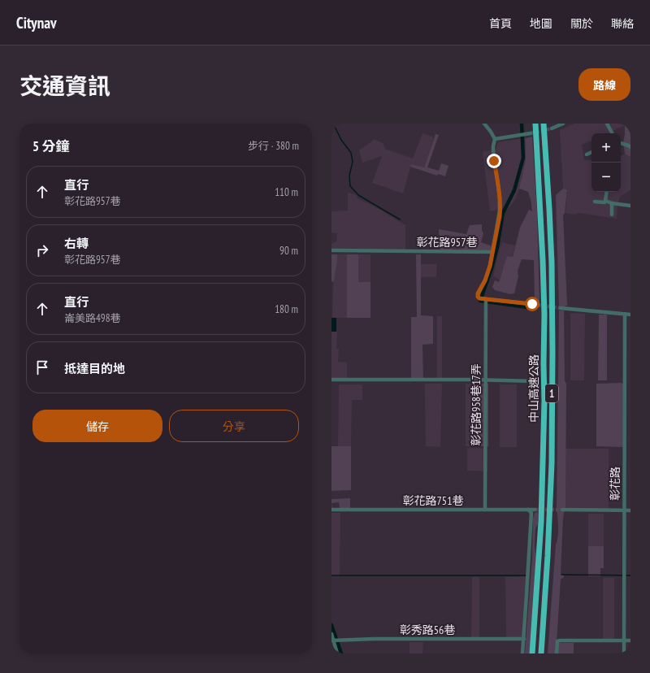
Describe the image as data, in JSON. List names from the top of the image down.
{
  "streets": {
    "highway": ["中山高速公路", "1"],
    "street": [
      "彰花路957巷",
      "彰花路958巷17弄",
      "彰花路",
      "彰花路751巷",
      "彰秀路56巷"
    ]
  },
  "crossings": [
    ["彰花路957巷", "彰花路958巷17弄"],
    ["彰花路958巷17弄", "彰花路751巷"]
  ],
  "page": {
    "header": "Citynav",
    "nav": [
      "首頁",
      "地圖",
      "關於",
      "聯絡"
    ],
    "title": "交通資訊",
    "buttons": [
      "路線",
      ["儲存", "分享"]
    ],
    "heading": ["5 分鐘", "步行 · 380 m"],
    "map_buttons": ["+", "−"],
    "list": [
      ["直行", "彰花路957巷", "110 m"],
      ["右轉", "彰花路957巷", "90 m"],
      ["直行", "崙美路498巷", "180 m"],
      "抵達目的地"
    ]
  }
}
